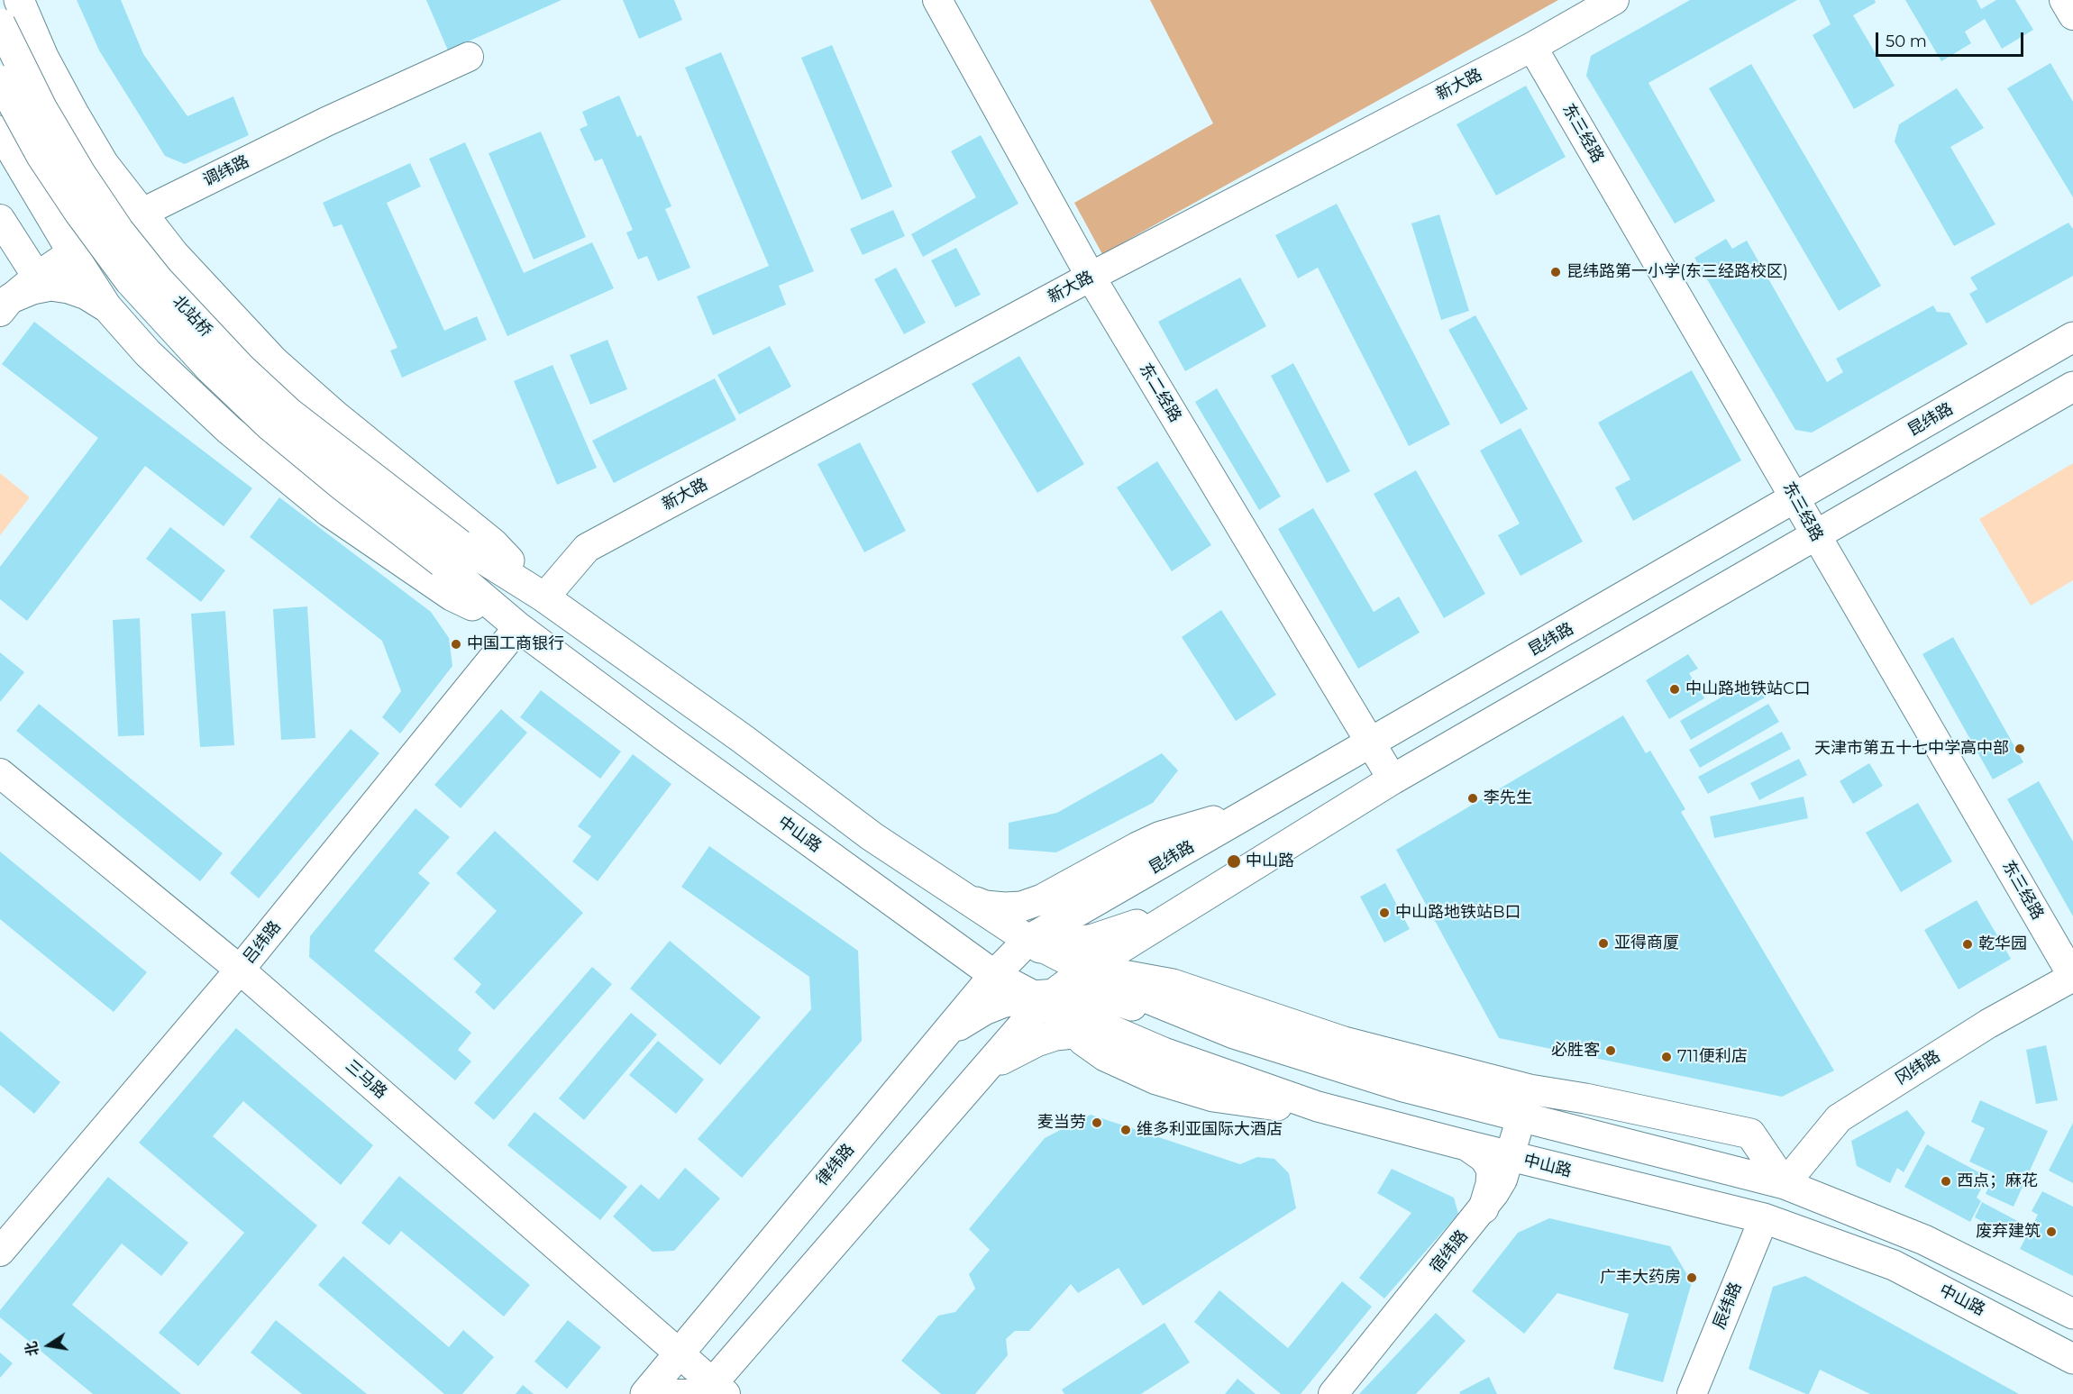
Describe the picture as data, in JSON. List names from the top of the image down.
{
  "streets": {
    "main road": [
      "北站桥",
      "昆纬路",
      "中山路",
      "律纬路"
    ],
    "street": [
      "新大路",
      "东三经路",
      "调纬路",
      "东二经路",
      "吕纬路",
      "冈纬路",
      "三马路",
      "宿纬路",
      "辰纬路"
    ]
  },
  "crossings": [
    ["新大路", "东三经路"],
    ["新大路", "东二经路"],
    ["东三经路", "昆纬路"],
    ["东三经路", "冈纬路"],
    ["北站桥", "中山路"],
    ["东二经路", "昆纬路"],
    ["昆纬路", "律纬路"],
    ["中山路", "吕纬路"],
    ["中山路", "律纬路"],
    ["中山路", "宿纬路"],
    ["中山路", "辰纬路"],
    ["吕纬路", "三马路"],
    ["三马路", "律纬路"]
  ],
  "places": [
    "昆纬路第一小学(东三经路校区)",
    "中国工商银行",
    "中山路地铁站C口",
    "天津市第五十七中学高中部",
    "李先生",
    "中山路",
    "中山路地铁站B口",
    "亚得商厦",
    "乾华园",
    "必胜客",
    "711便利店",
    "麦当劳",
    "维多利亚国际大酒店",
    "西点；麻花",
    "废弃建筑",
    "广丰大药房"
  ],
  "scale_bar": "50 m",
  "north": "left"
}
